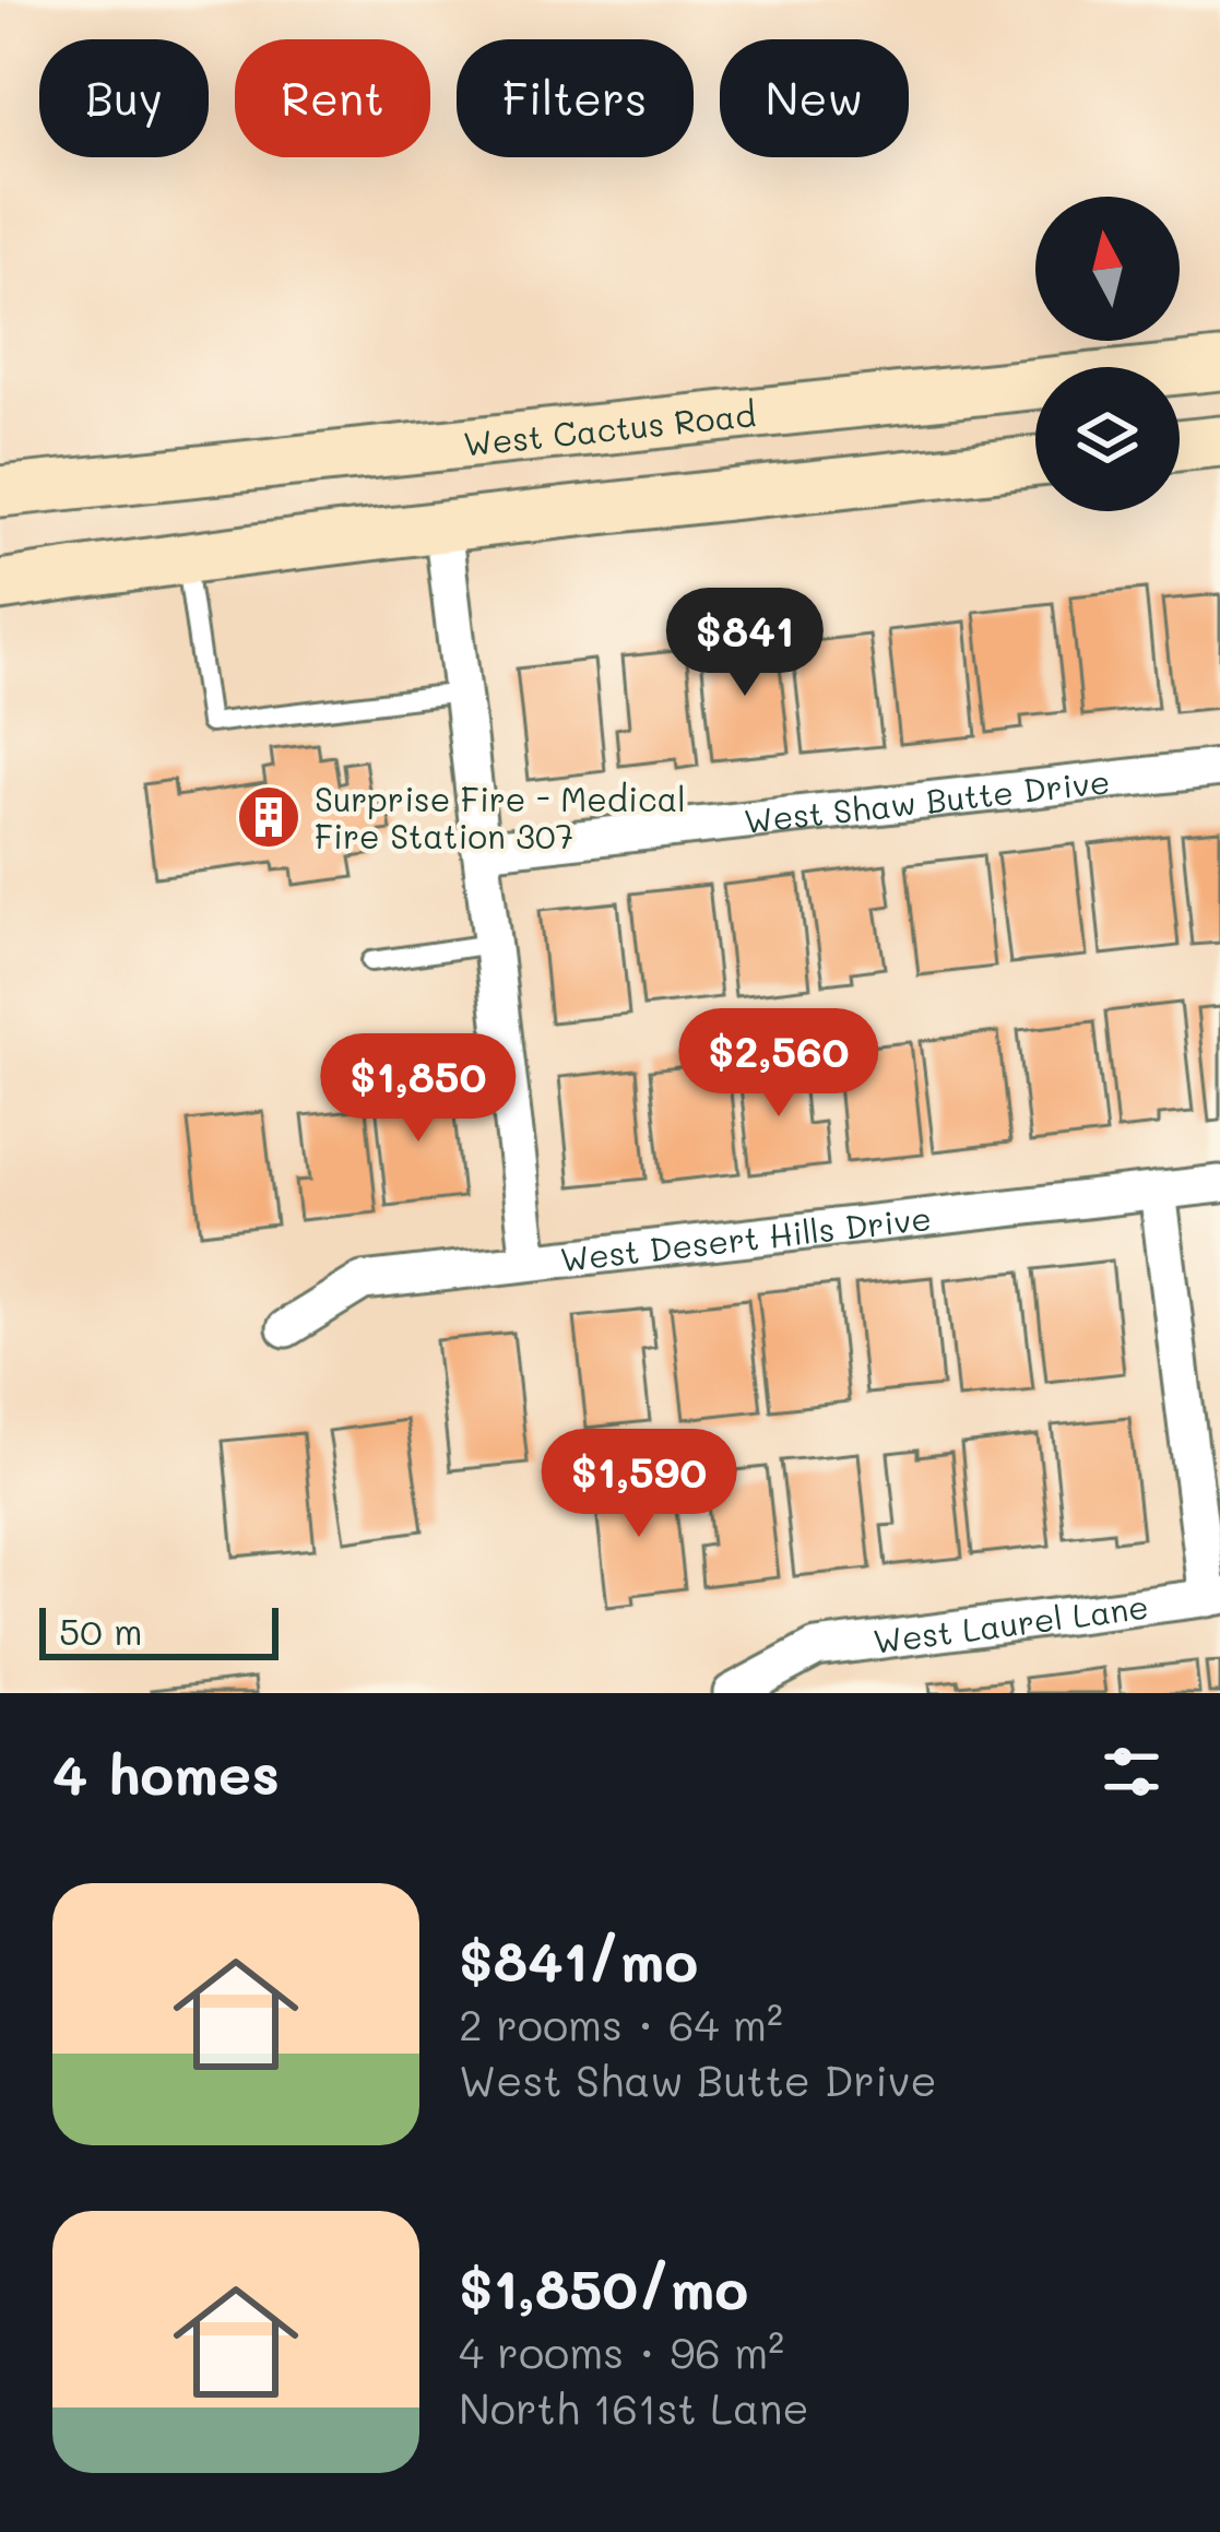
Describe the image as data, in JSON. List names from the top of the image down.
{
  "streets": {
    "main road": ["West Cactus Road"],
    "street": ["West Shaw Butte Drive", "West Desert Hills Drive", "West Laurel Lane"]
  },
  "places": {
    "building": ["Surprise Fire - Medical Fire Station 307"]
  },
  "scale_bar": "50 m",
  "north": "top",
  "page": {
    "chip": [
      "Buy",
      "Rent",
      "Filters",
      "New"
    ],
    "price": [
      "$841",
      "$2,560",
      "$1,850",
      "$1,590"
    ],
    "scale": "50 m",
    "heading": "4 homes",
    "list": [
      {
        "name": "$841/mo",
        "note": "2 rooms · 64 m² · West Shaw Butte Drive"
      },
      {
        "name": "$1,850/mo",
        "note": "4 rooms · 96 m² · North 161st Lane"
      }
    ]
  }
}
